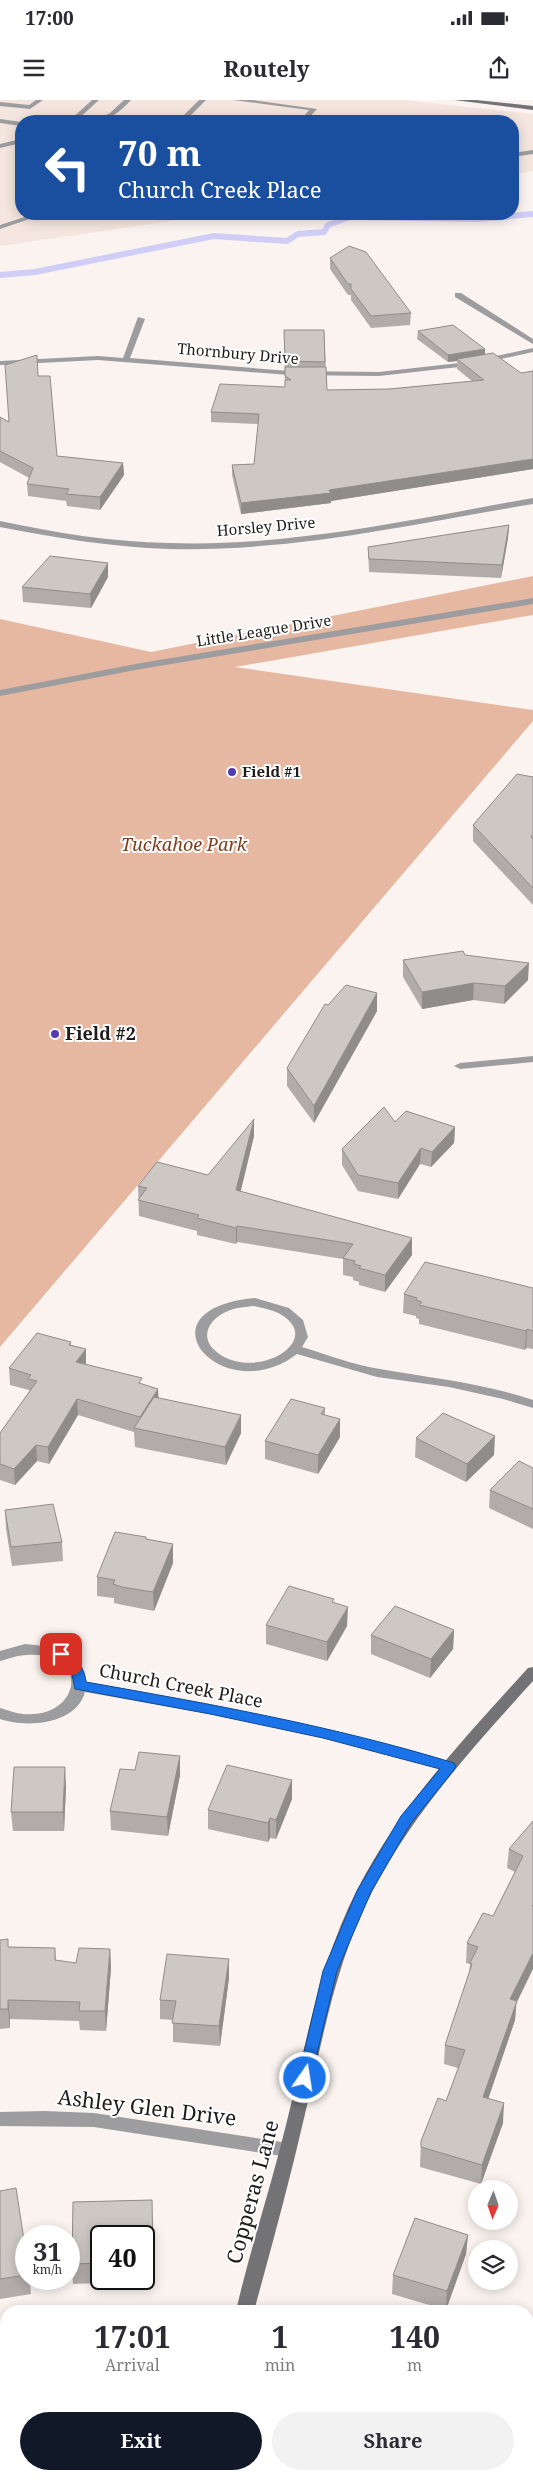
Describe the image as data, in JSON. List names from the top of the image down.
{
  "streets": {
    "street": [
      "Thornbury Drive",
      "Horsley Drive",
      "Little League Drive",
      "Church Creek Place",
      "Ashley Glen Drive",
      "Copperas Lane"
    ]
  },
  "crossings": [
    ["Church Creek Place", "Copperas Lane"],
    ["Ashley Glen Drive", "Copperas Lane"]
  ],
  "parks": ["Tuckahoe Park"],
  "places": ["Field #1", "Field #2"],
  "north": "bottom",
  "page": {
    "status": "17:00",
    "header": "Routely",
    "turn": ["70 m", "Church Creek Place"],
    "speed": "31 km/h",
    "limit": "40",
    "eta": [
      "17:01",
      "Arrival",
      "1",
      "min",
      "140",
      "m"
    ],
    "buttons": ["Exit", "Share"]
  }
}
